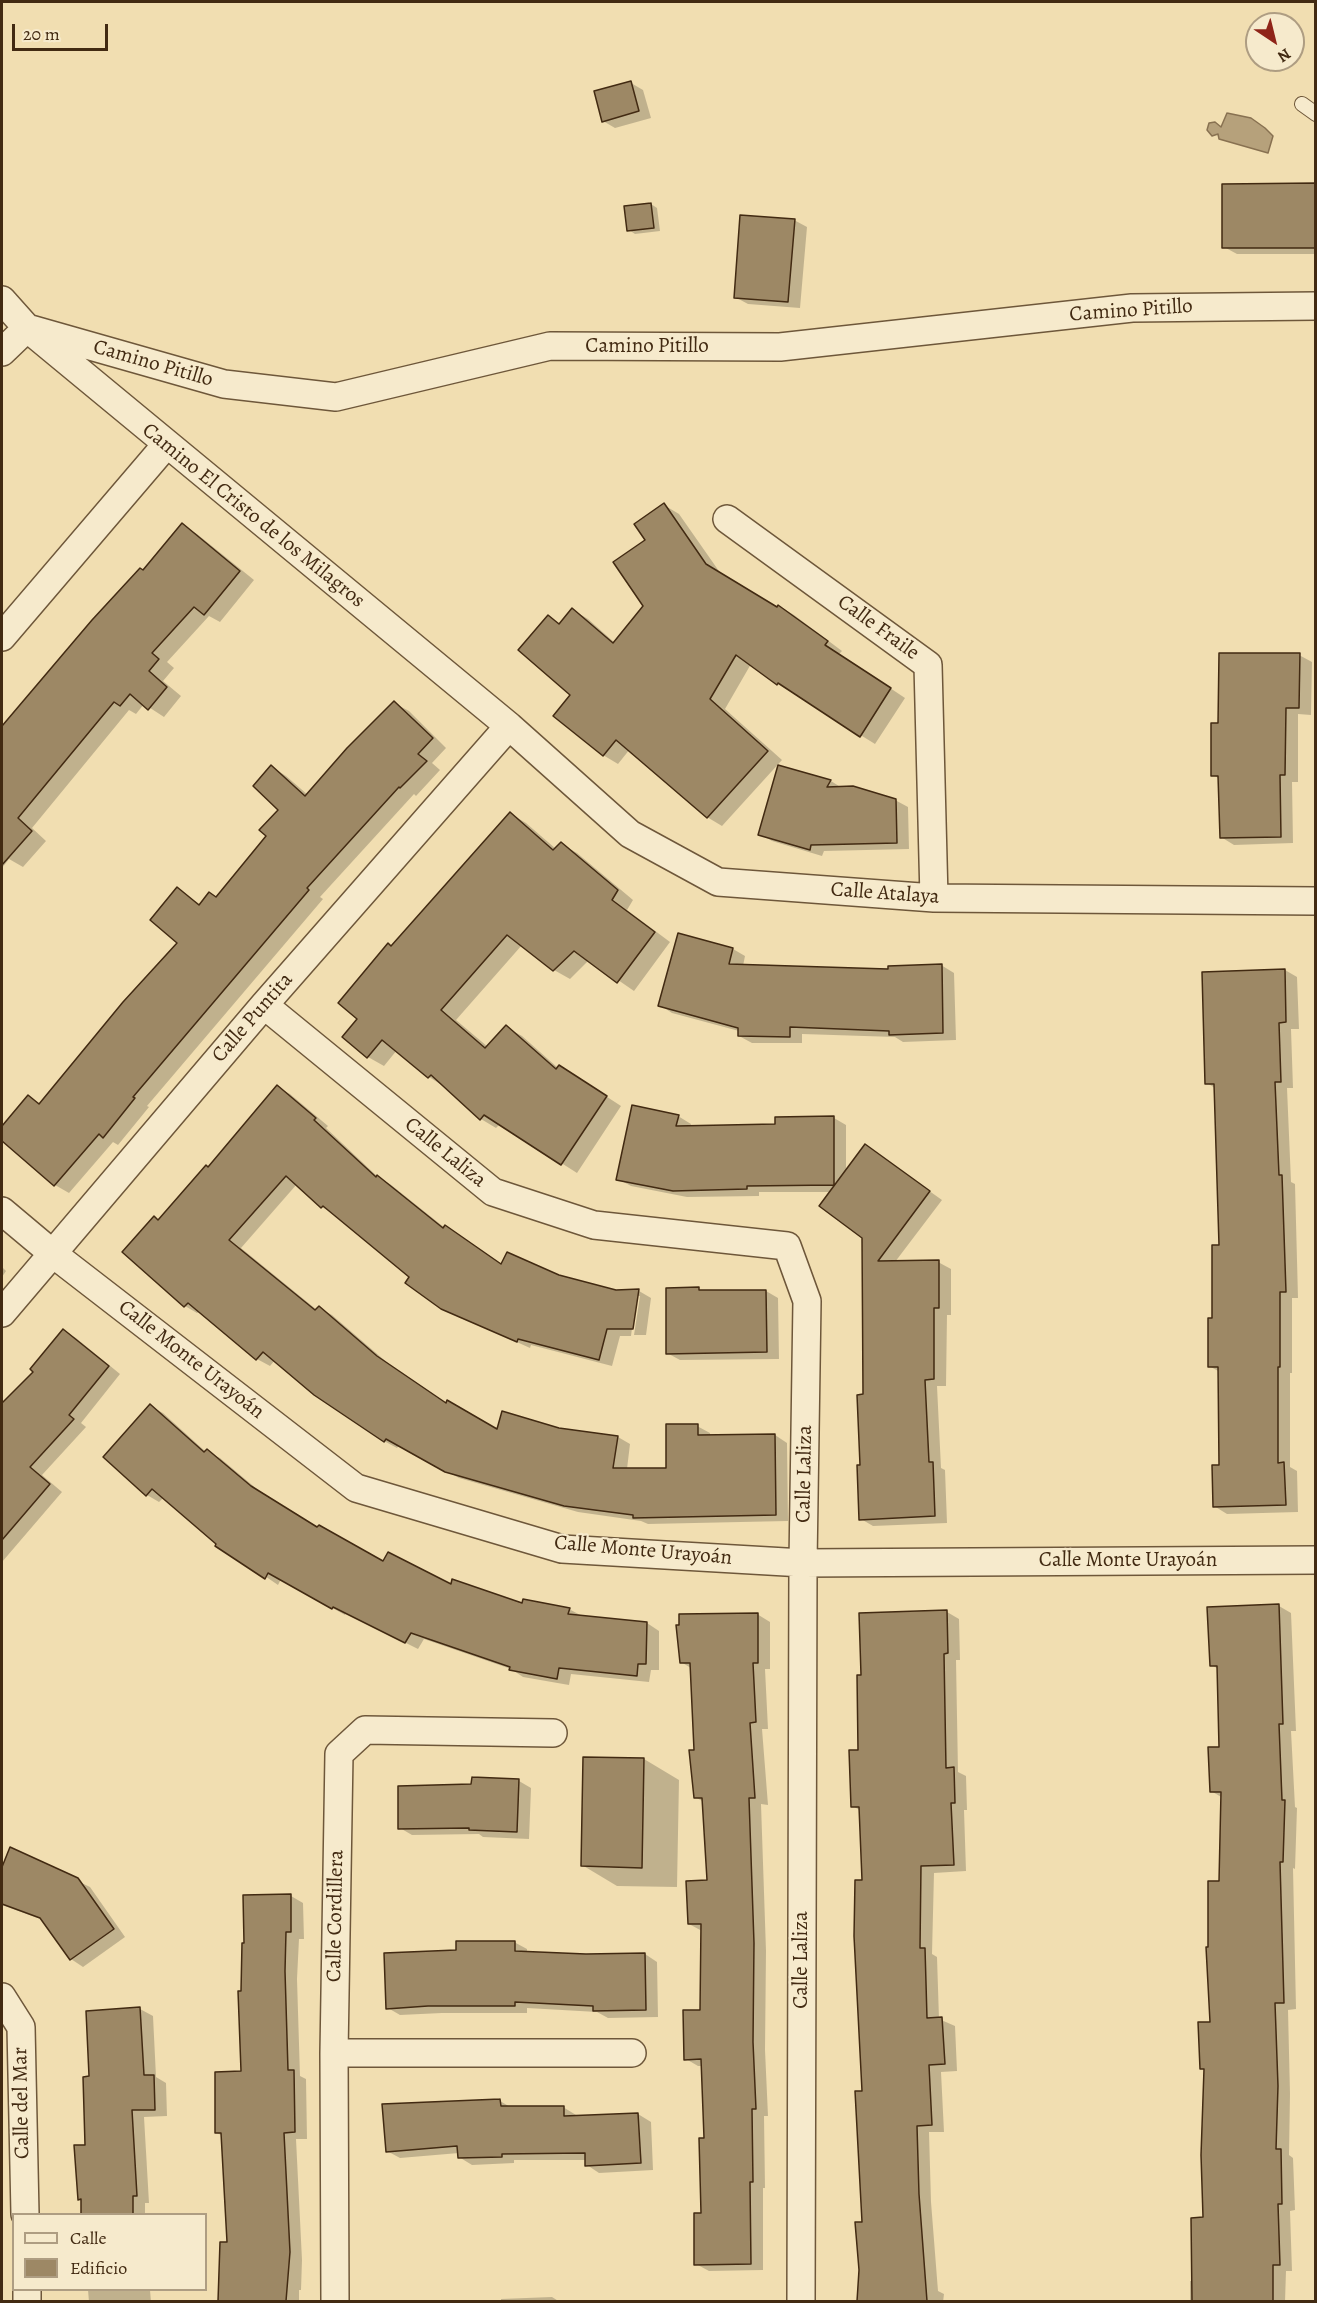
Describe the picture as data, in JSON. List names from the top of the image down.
{
  "streets": {
    "street": [
      "Camino Pitillo",
      "Camino El Cristo de los Milagros",
      "Calle Fraile",
      "Calle Atalaya",
      "Calle Puntita",
      "Calle Laliza",
      "Calle Monte Urayoán",
      "Calle Cordillera",
      "Calle del Mar"
    ]
  },
  "crossings": [
    ["Camino Pitillo", "Camino El Cristo de los Milagros"],
    ["Camino El Cristo de los Milagros", "Calle Atalaya"],
    ["Camino El Cristo de los Milagros", "Calle Puntita"],
    ["Calle Fraile", "Calle Atalaya"],
    ["Calle Atalaya", "Calle Puntita"],
    ["Calle Puntita", "Calle Laliza"],
    ["Calle Puntita", "Calle Monte Urayoán"],
    ["Calle Laliza", "Calle Monte Urayoán"]
  ],
  "legend": ["Calle", "Edificio"],
  "scale_bar": "20 m",
  "north": "bottom right"
}
